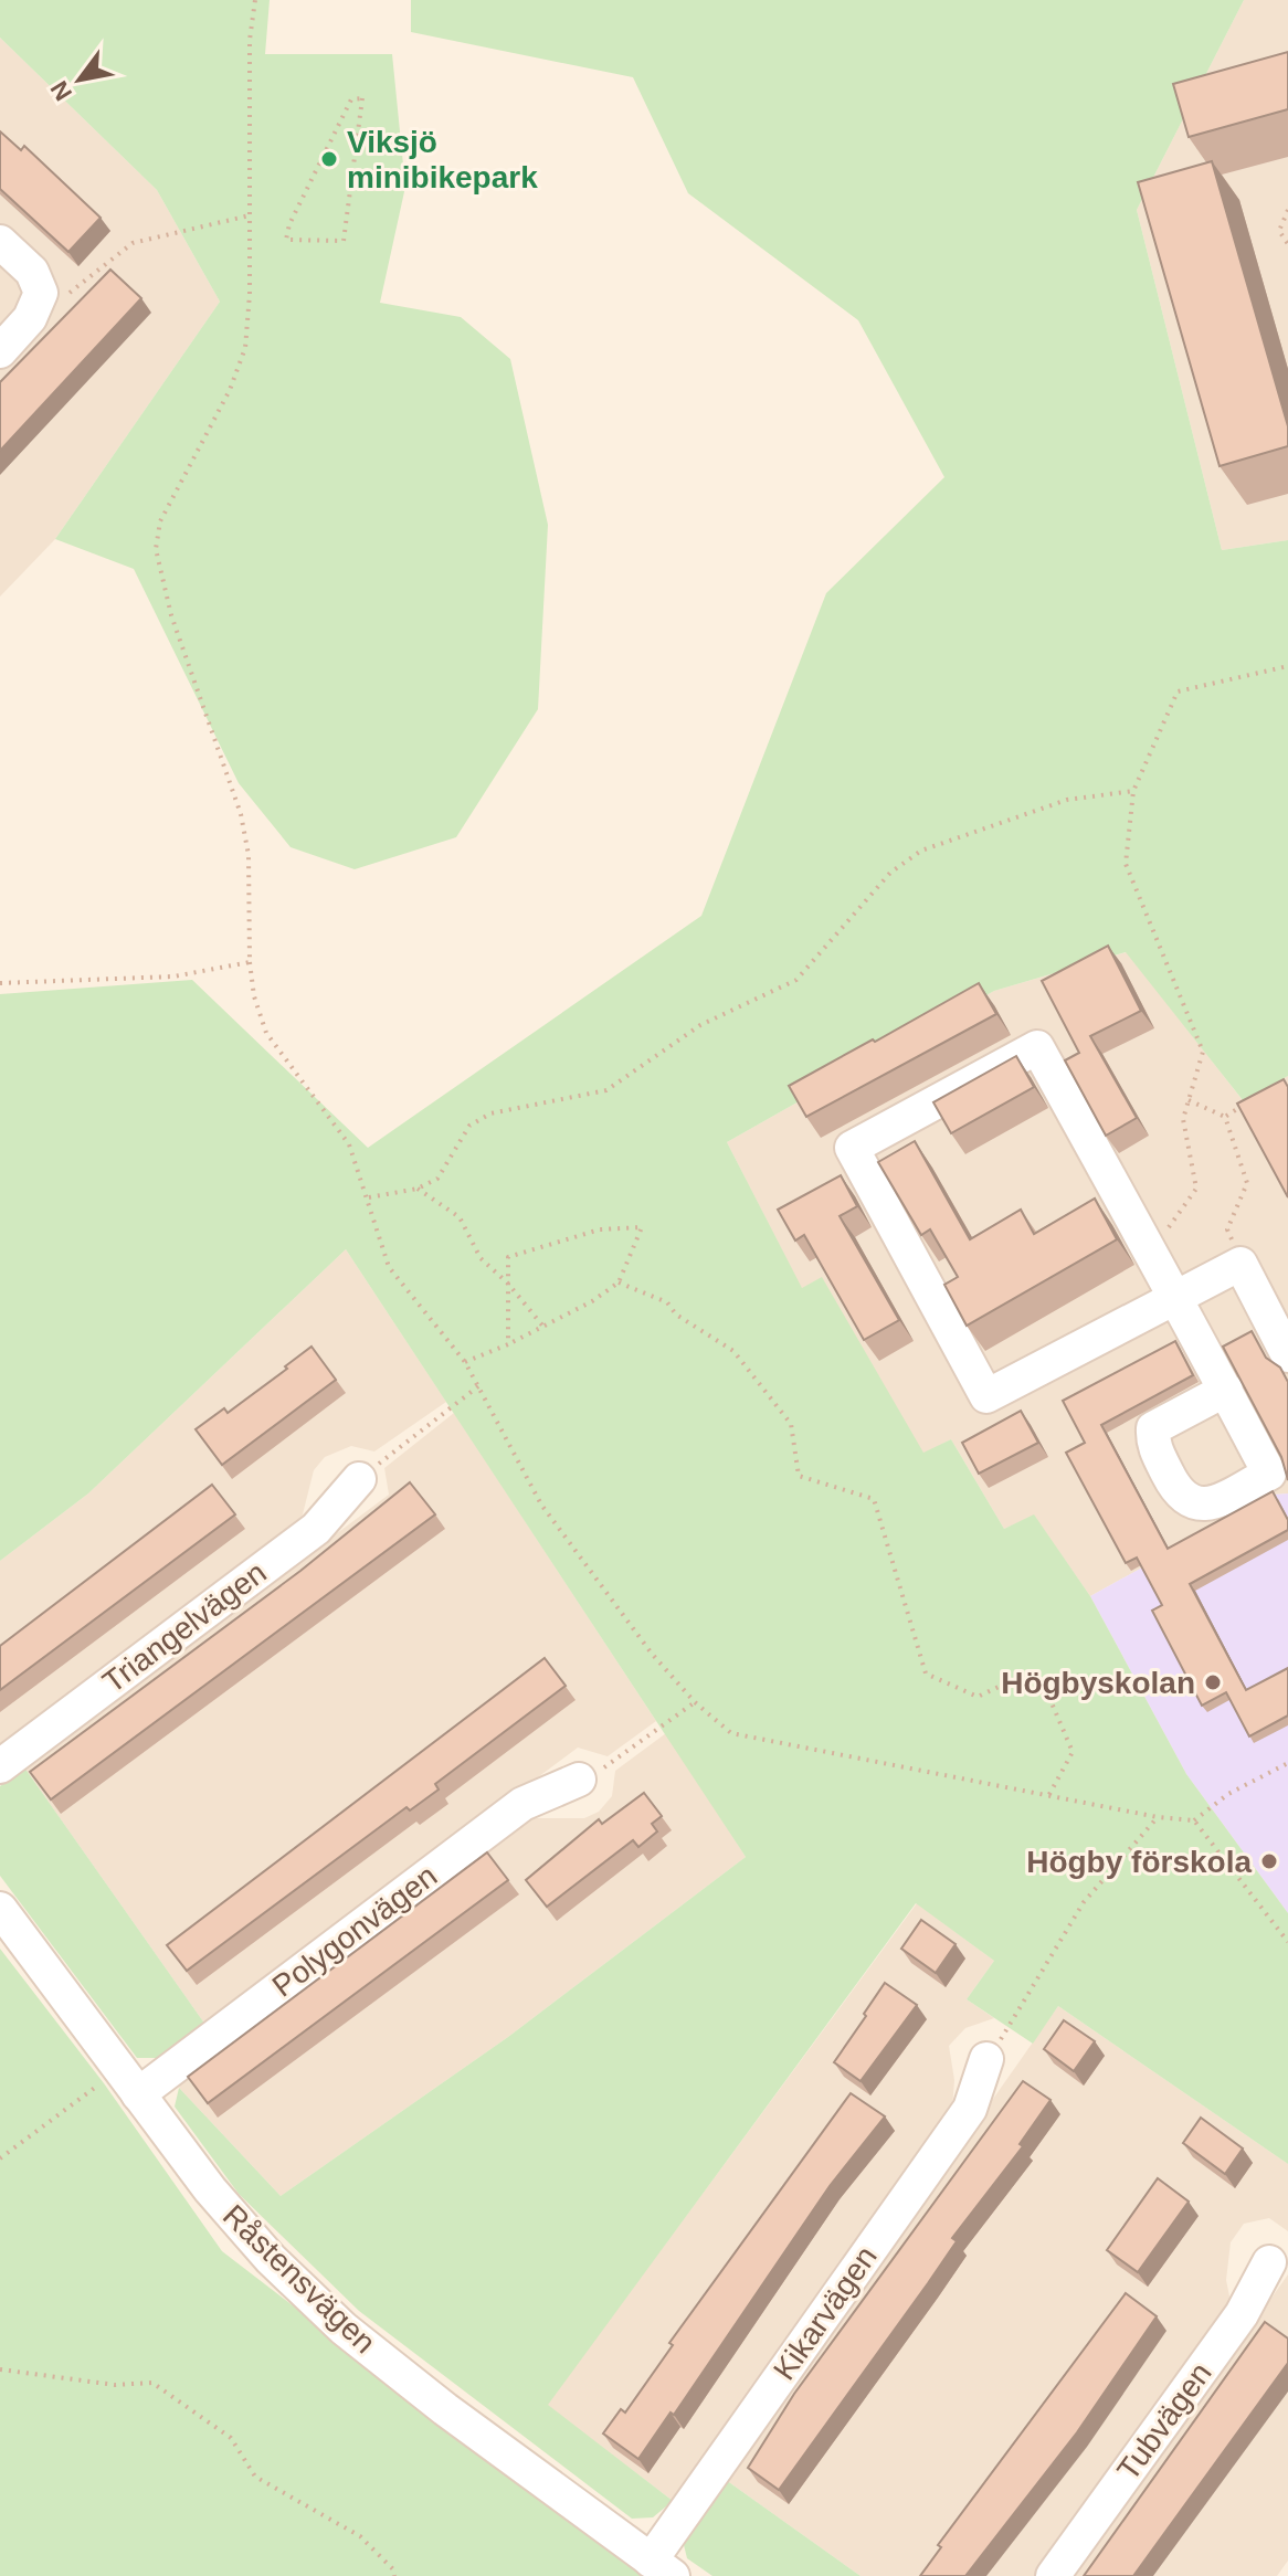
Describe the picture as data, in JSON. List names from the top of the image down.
{
  "streets": {
    "street": [
      "Triangelvägen",
      "Polygonvägen",
      "Råstensvägen",
      "Kikarvägen",
      "Tubvägen"
    ]
  },
  "crossings": [
    ["Polygonvägen", "Råstensvägen"],
    ["Råstensvägen", "Kikarvägen"]
  ],
  "places": ["Viksjö minibikepark", "Högbyskolan", "Högby förskola"],
  "north": "bottom left"
}
